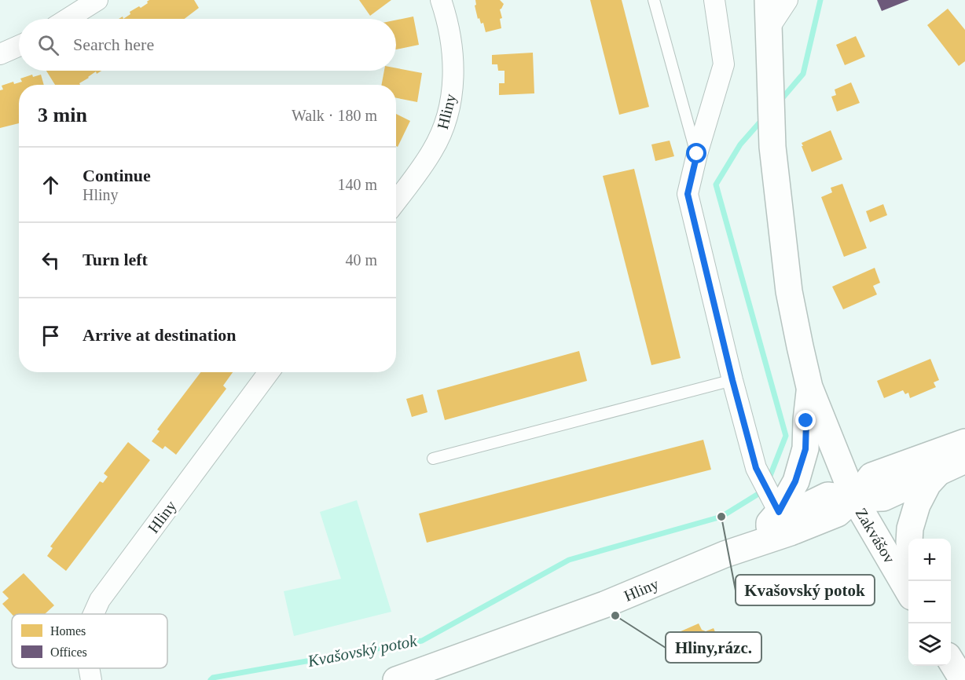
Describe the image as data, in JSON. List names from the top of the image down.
{
  "streets": {
    "street": ["Hliny", "Zakvášov"]
  },
  "crossings": [
    ["Hliny", "Zakvášov"]
  ],
  "water": ["Kvašovský potok"],
  "places": ["Kvašovský potok", "Hliny,rázc."],
  "legend": ["Homes", "Offices"],
  "page": {
    "search": "Search here",
    "heading": ["3 min", "Walk · 180 m"],
    "list": [
      ["Continue", "Hliny", "140 m"],
      ["Turn left", "40 m"],
      "Arrive at destination"
    ],
    "map_buttons": ["+", "−"]
  }
}
